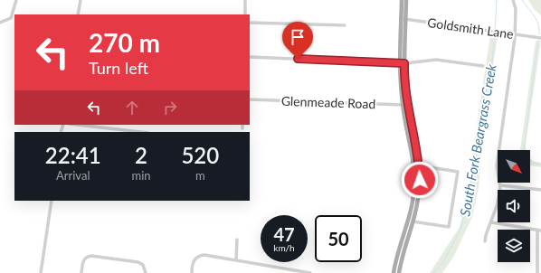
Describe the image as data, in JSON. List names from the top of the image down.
{
  "streets": {
    "street": ["Goldsmith Lane", "Glenmeade Road"]
  },
  "water": ["South Fork Beargrass Creek"],
  "north": "bottom right",
  "page": {
    "turn": ["270 m", "Turn left"],
    "eta": [
      "22:41",
      "Arrival",
      "2",
      "min",
      "520",
      "m"
    ],
    "speed": "47 km/h",
    "limit": "50"
  }
}
